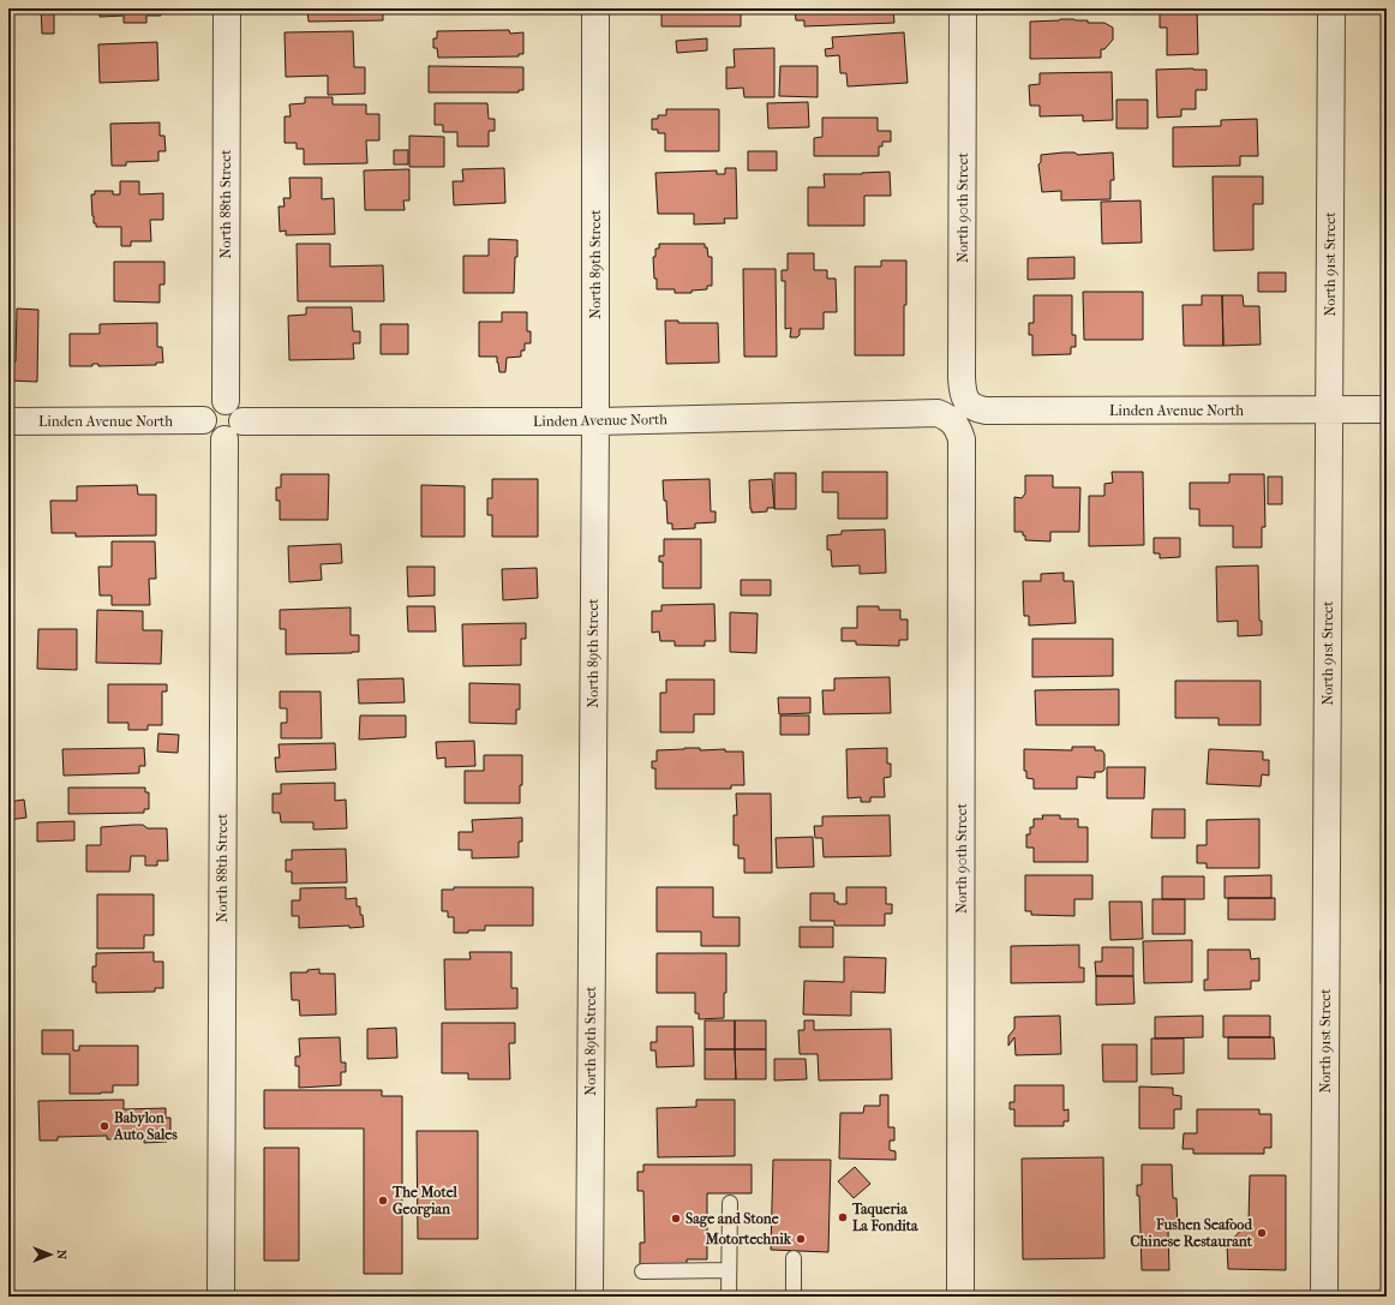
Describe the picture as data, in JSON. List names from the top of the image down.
{
  "streets": {
    "street": [
      "North 88th Street",
      "North 90th Street",
      "North 89th Street",
      "North 91st Street",
      "Linden Avenue North"
    ]
  },
  "crossings": [
    ["North 88th Street", "Linden Avenue North"],
    ["North 90th Street", "Linden Avenue North"],
    ["North 89th Street", "Linden Avenue North"],
    ["North 91st Street", "Linden Avenue North"]
  ],
  "places": [
    "Babylon Auto Sales",
    "The Motel Georgian",
    "Taqueria La Fondita",
    "Sage and Stone",
    "Fushen Seafood Chinese Restaurant",
    "Motortechnik"
  ],
  "north": "right"
}
